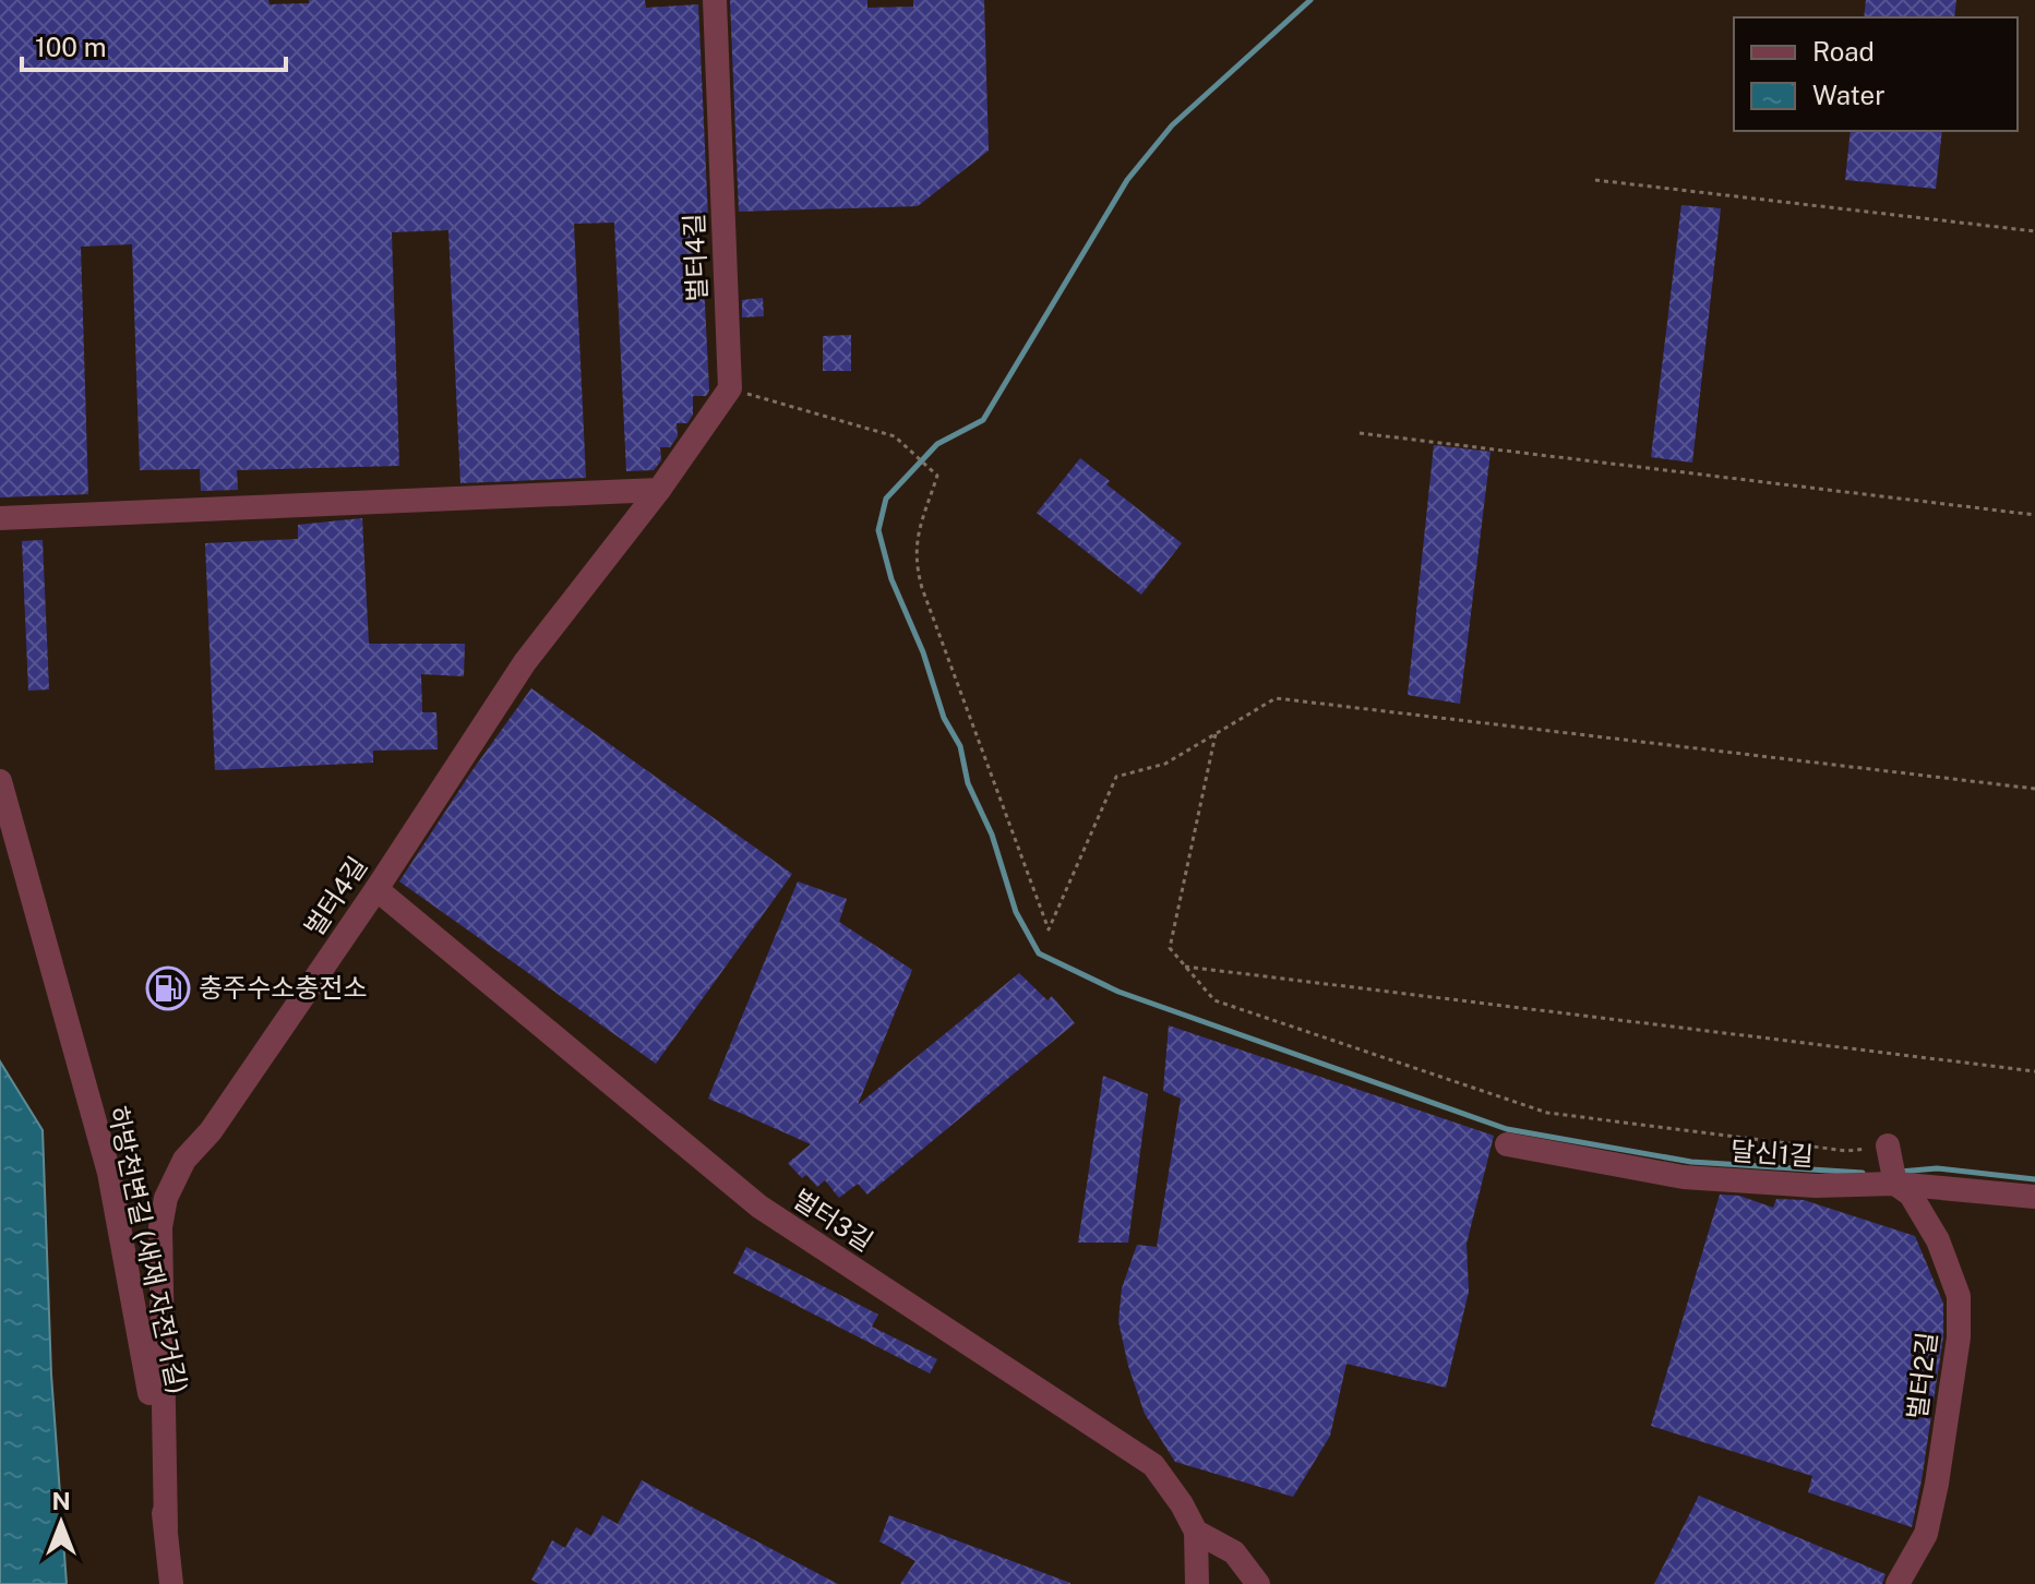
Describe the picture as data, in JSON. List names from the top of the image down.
{
  "streets": {
    "street": [
      "벌터4길",
      "달신1길",
      "벌터3길",
      "하방천변길 (새재 자전거길)",
      "벌터2길"
    ]
  },
  "crossings": [
    ["벌터4길", "벌터3길"],
    ["벌터4길", "하방천변길 (새재 자전거길)"],
    ["달신1길", "벌터2길"]
  ],
  "places": {
    "fuel station": ["충주수소충전소"]
  },
  "legend": ["Road", "Water"],
  "scale_bar": "100 m",
  "north": "top"
}
